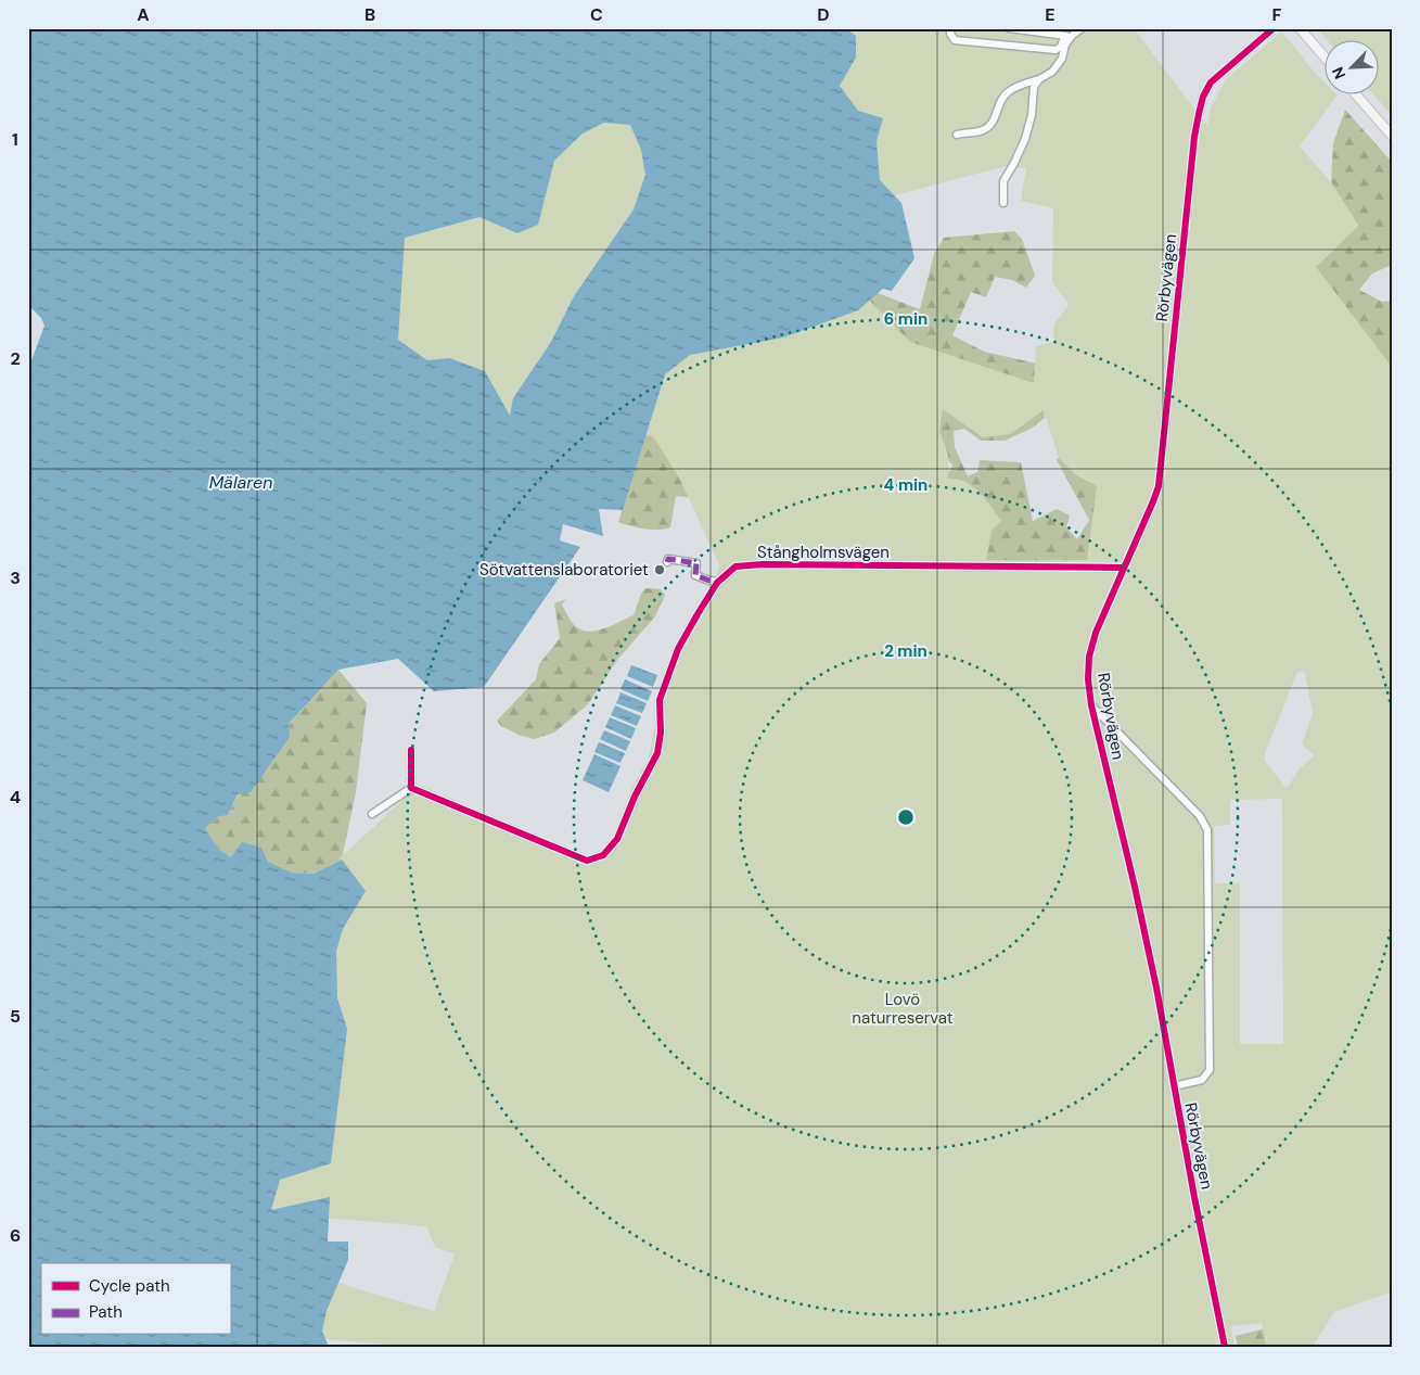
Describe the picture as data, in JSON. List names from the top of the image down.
{
  "streets": {
    "street": ["Rörbyvägen", "Stångholmsvägen"]
  },
  "crossings": [
    ["Rörbyvägen", "Stångholmsvägen"]
  ],
  "water": ["Mälaren"],
  "parks": ["Lovö naturreservat"],
  "places": ["Sötvattenslaboratoriet"],
  "legend": ["Cycle path", "Path"],
  "north": "bottom left",
  "grid": {
    "columns": [
      "A",
      "B",
      "C",
      "D",
      "E",
      "F"
    ],
    "rows": [
      "1",
      "2",
      "3",
      "4",
      "5",
      "6"
    ]
  },
  "rings": ["6 min", "4 min", "2 min"]
}
